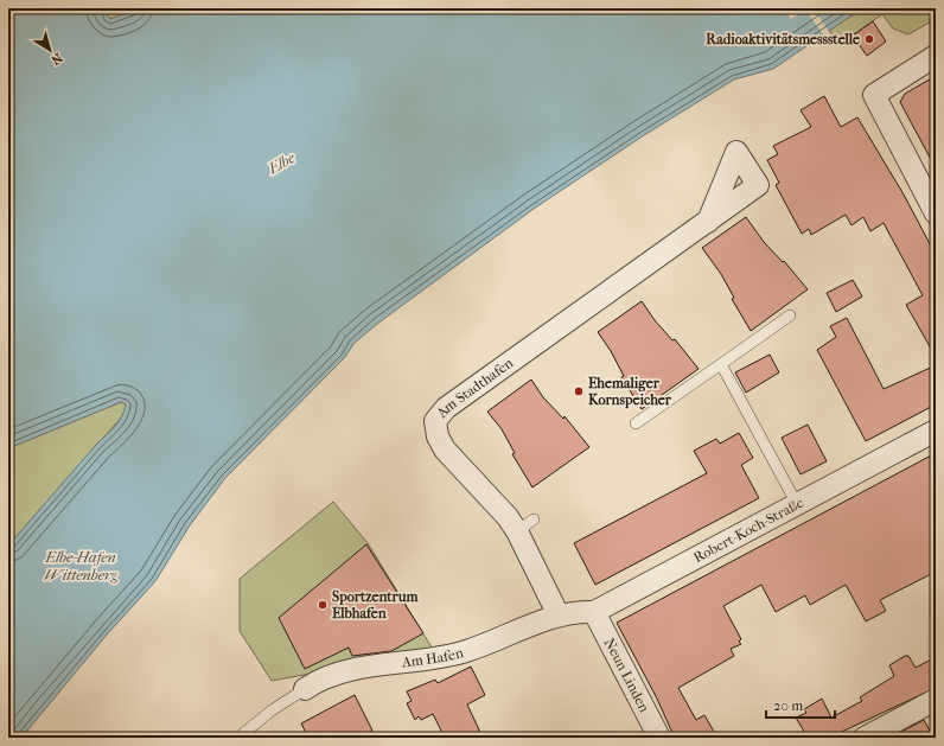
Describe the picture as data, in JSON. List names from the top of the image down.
{
  "streets": {
    "street": [
      "Am Stadthafen",
      "Robert-Koch-Straße",
      "Am Hafen",
      "Neun Linden"
    ]
  },
  "crossings": [
    ["Am Stadthafen", "Robert-Koch-Straße"],
    ["Am Stadthafen", "Am Hafen"],
    ["Robert-Koch-Straße", "Am Hafen"],
    ["Robert-Koch-Straße", "Neun Linden"]
  ],
  "water": ["Elbe", "Elbe-Hafen Wittenberg"],
  "places": ["Radioaktivitätsmessstelle", "Ehemaliger Kornspeicher", "Sportzentrum Elbhafen"],
  "scale_bar": "20 m",
  "north": "bottom right"
}
